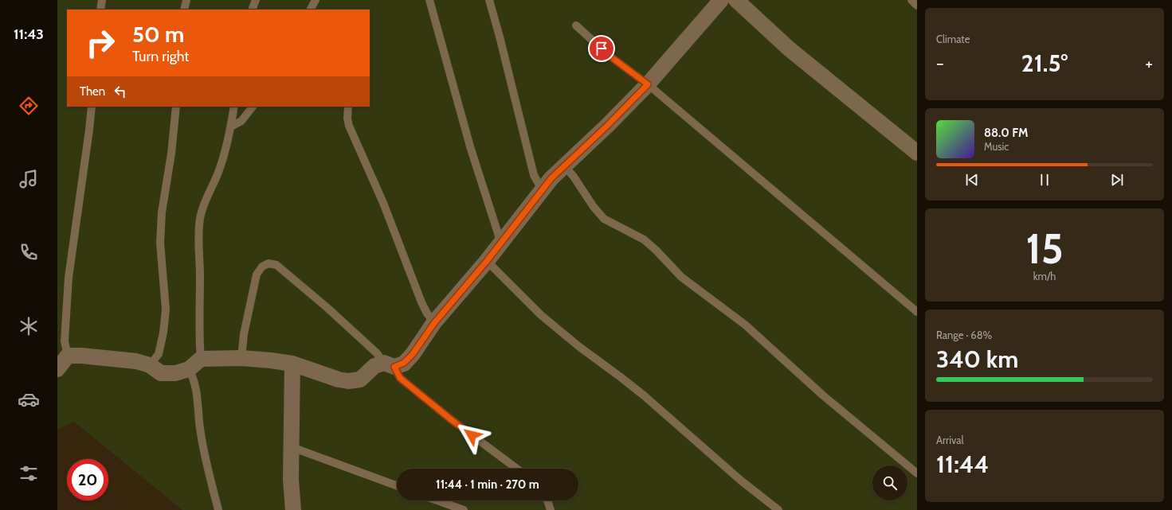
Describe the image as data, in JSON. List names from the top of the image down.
{
  "page": {
    "tabs": "11:43",
    "tile": [
      "Climate",
      ["15", "km/h"],
      ["Range · 68%", "340 km"],
      ["Arrival", "11:44"]
    ],
    "turn": ["50 m", "Turn right"],
    "heat": ["−", "21.5°", "+"],
    "then": "Then",
    "song": ["88.0 FM", "Music"],
    "limit": "20",
    "trip": "11:44 · 1 min · 270 m"
  }
}
